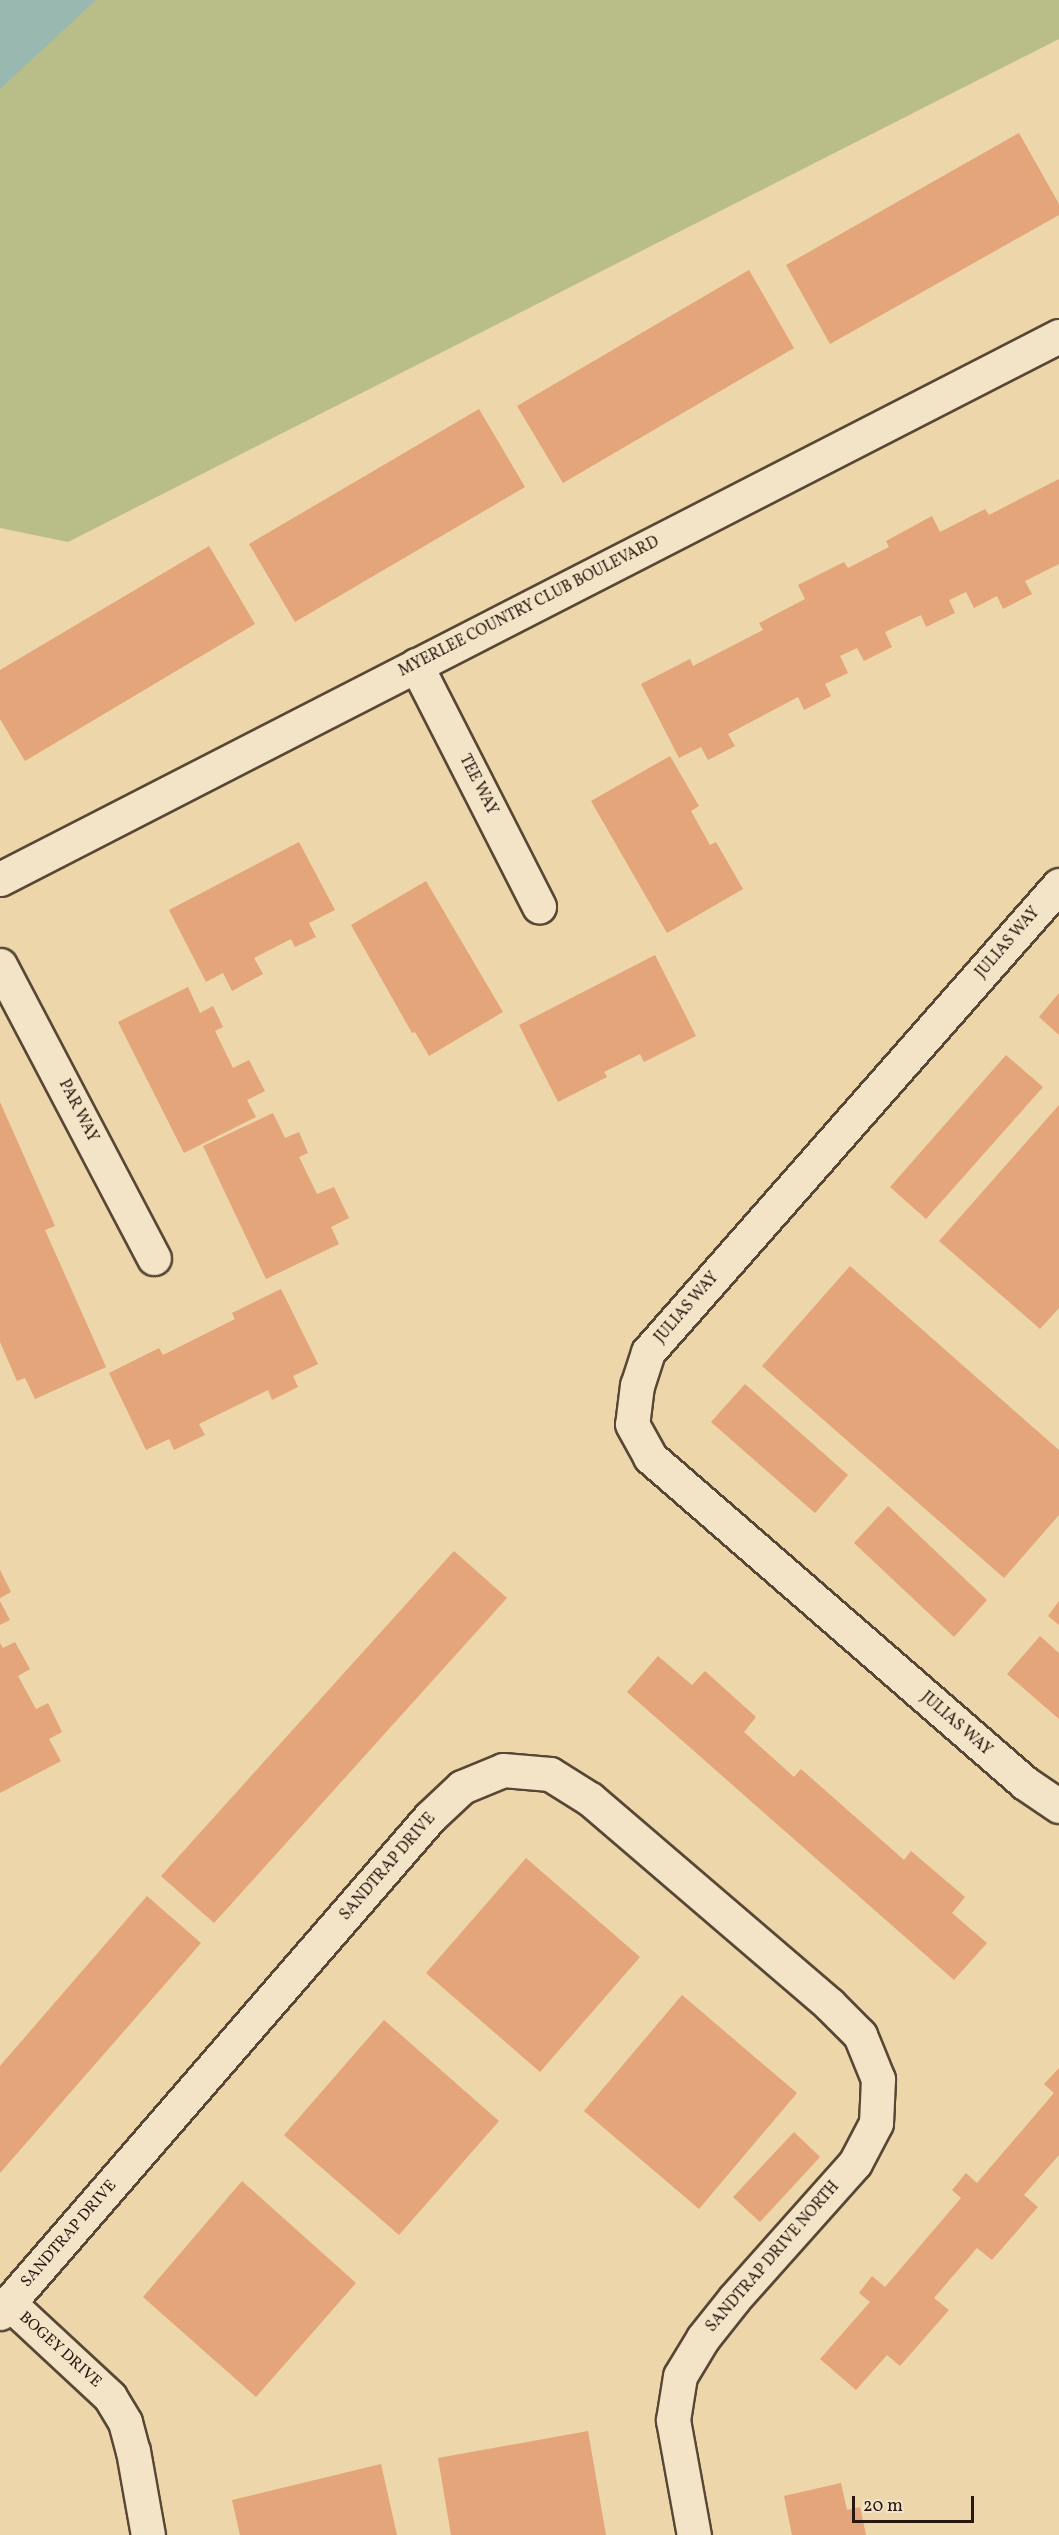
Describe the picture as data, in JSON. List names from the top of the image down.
{
  "streets": {
    "street": [
      "MYERLEE COUNTRY CLUB BOULEVARD",
      "TEE WAY",
      "JULIAS WAY",
      "PAR WAY",
      "SANDTRAP DRIVE",
      "SANDTRAP DRIVE NORTH",
      "BOGEY DRIVE"
    ]
  },
  "crossings": [
    ["MYERLEE COUNTRY CLUB BOULEVARD", "TEE WAY"],
    ["SANDTRAP DRIVE", "SANDTRAP DRIVE NORTH"],
    ["SANDTRAP DRIVE", "BOGEY DRIVE"]
  ],
  "scale_bar": "20 m"
}
